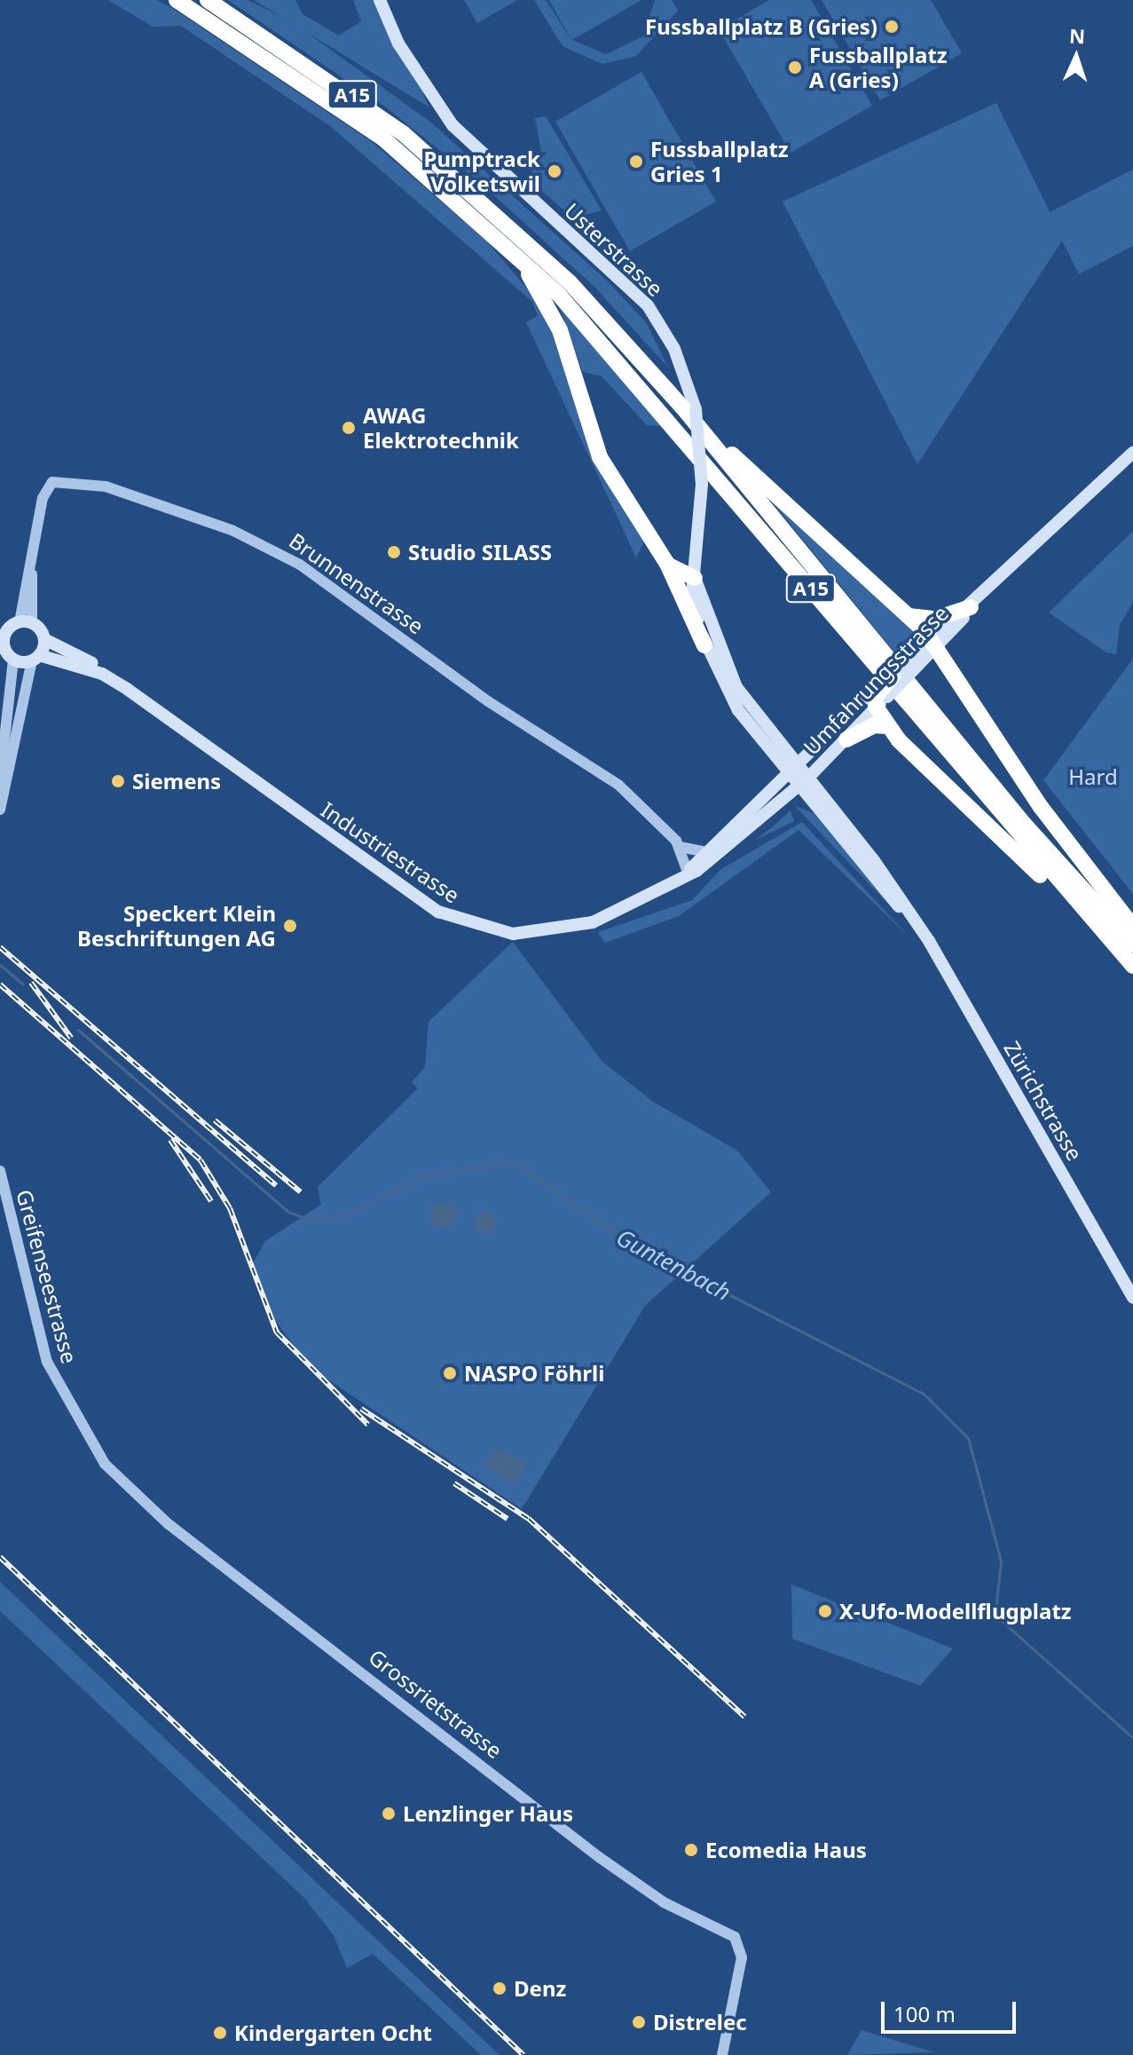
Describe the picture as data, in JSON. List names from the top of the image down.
{
  "streets": {
    "highway": ["A15"],
    "main road": [
      "Usterstrasse",
      "Umfahrungsstrasse",
      "Industriestrasse",
      "Zürichstrasse"
    ],
    "street": ["Brunnenstrasse", "Greifenseestrasse", "Grossrietstrasse"]
  },
  "crossings": [
    ["Usterstrasse", "Umfahrungsstrasse"],
    ["Usterstrasse", "Industriestrasse"],
    ["Usterstrasse", "Zürichstrasse"],
    ["Brunnenstrasse", "Industriestrasse"],
    ["Umfahrungsstrasse", "Industriestrasse"],
    ["Umfahrungsstrasse", "Zürichstrasse"],
    ["Industriestrasse", "Zürichstrasse"],
    ["Greifenseestrasse", "Grossrietstrasse"]
  ],
  "water": ["Guntenbach"],
  "parks": ["Hard"],
  "places": [
    "Fussballplatz B (Gries)",
    "Fussballplatz A (Gries)",
    "Fussballplatz Gries 1",
    "Pumptrack Volketswil",
    "AWAG Elektrotechnik",
    "Studio SILASS",
    "Siemens",
    "Speckert Klein Beschriftungen AG",
    "NASPO Föhrli",
    "X-Ufo-Modellflugplatz",
    "Lenzlinger Haus",
    "Ecomedia Haus",
    "Denz",
    "Distrelec",
    "Kindergarten Ocht"
  ],
  "scale_bar": "100 m",
  "north": "top"
}
